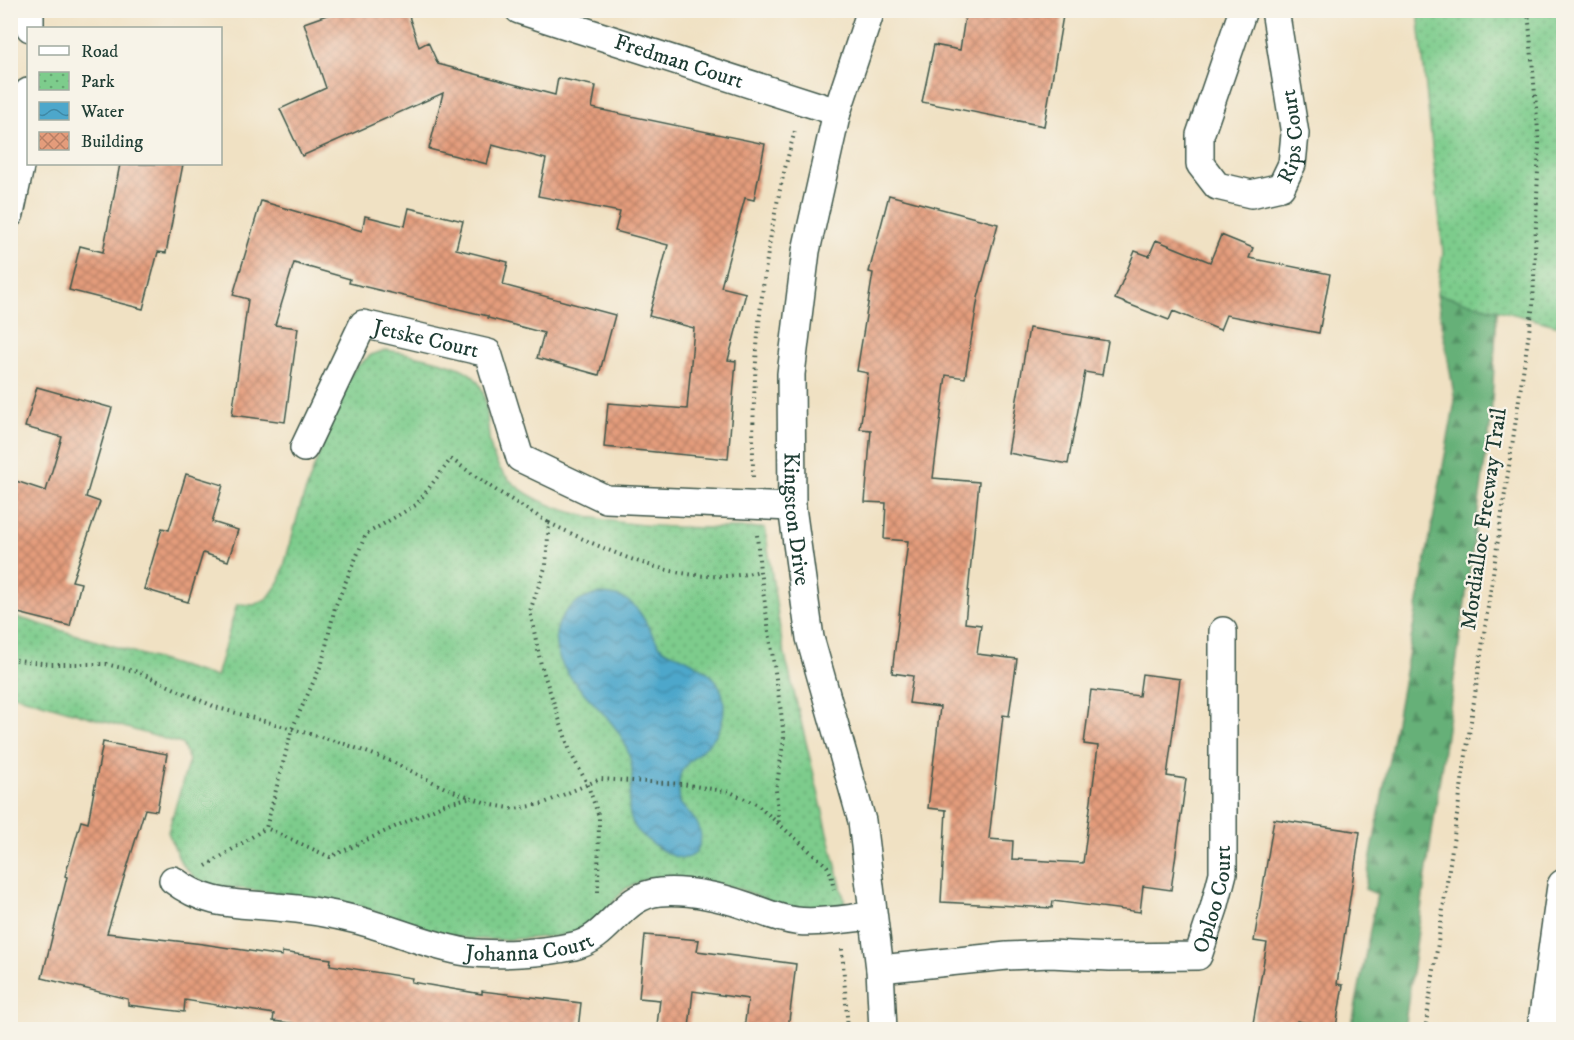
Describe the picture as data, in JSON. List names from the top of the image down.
{
  "streets": {
    "street": [
      "Fredman Court",
      "Rips Court",
      "Jetske Court",
      "Kingston Drive",
      "Oploo Court",
      "Johanna Court"
    ],
    "path": ["Mordialloc Freeway Trail"]
  },
  "crossings": [
    ["Fredman Court", "Kingston Drive"],
    ["Jetske Court", "Kingston Drive"],
    ["Kingston Drive", "Oploo Court"],
    ["Kingston Drive", "Johanna Court"]
  ],
  "legend": [
    "Road",
    "Park",
    "Water",
    "Building"
  ]
}
